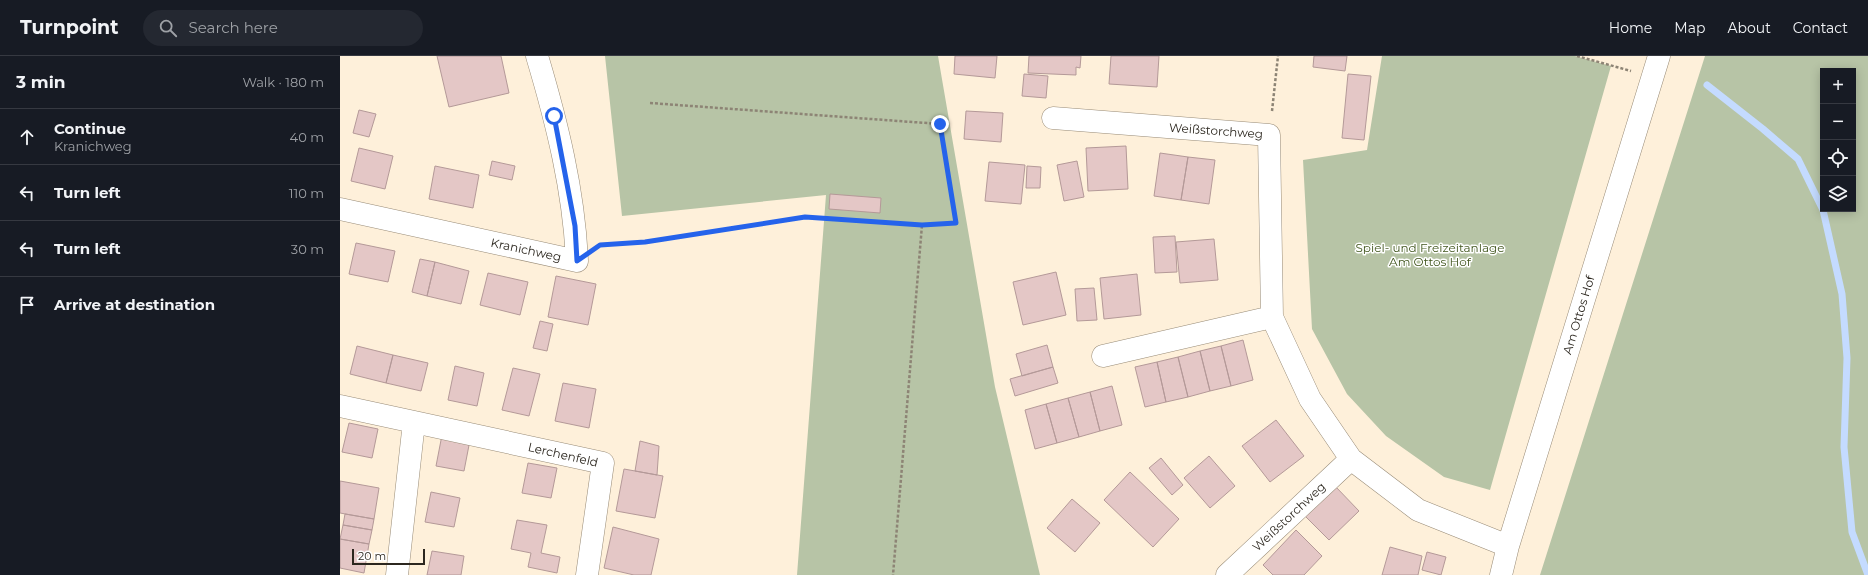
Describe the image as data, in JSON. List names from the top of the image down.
{
  "streets": {
    "street": [
      "Weißstorchweg",
      "Kranichweg",
      "Am Ottos Hof",
      "Lerchenfeld"
    ]
  },
  "crossings": [
    ["Weißstorchweg", "Am Ottos Hof"]
  ],
  "parks": ["Spiel- und Freizeitanlage Am Ottos Hof"],
  "scale_bar": "20 m",
  "page": {
    "header": "Turnpoint",
    "search": "Search here",
    "nav": [
      "Home",
      "Map",
      "About",
      "Contact"
    ],
    "heading": ["3 min", "Walk · 180 m"],
    "map_buttons": ["+", "−"],
    "list": [
      ["Continue", "Kranichweg", "40 m"],
      ["Turn left", "110 m"],
      ["Turn left", "30 m"],
      "Arrive at destination"
    ],
    "scale": "20 m"
  }
}
